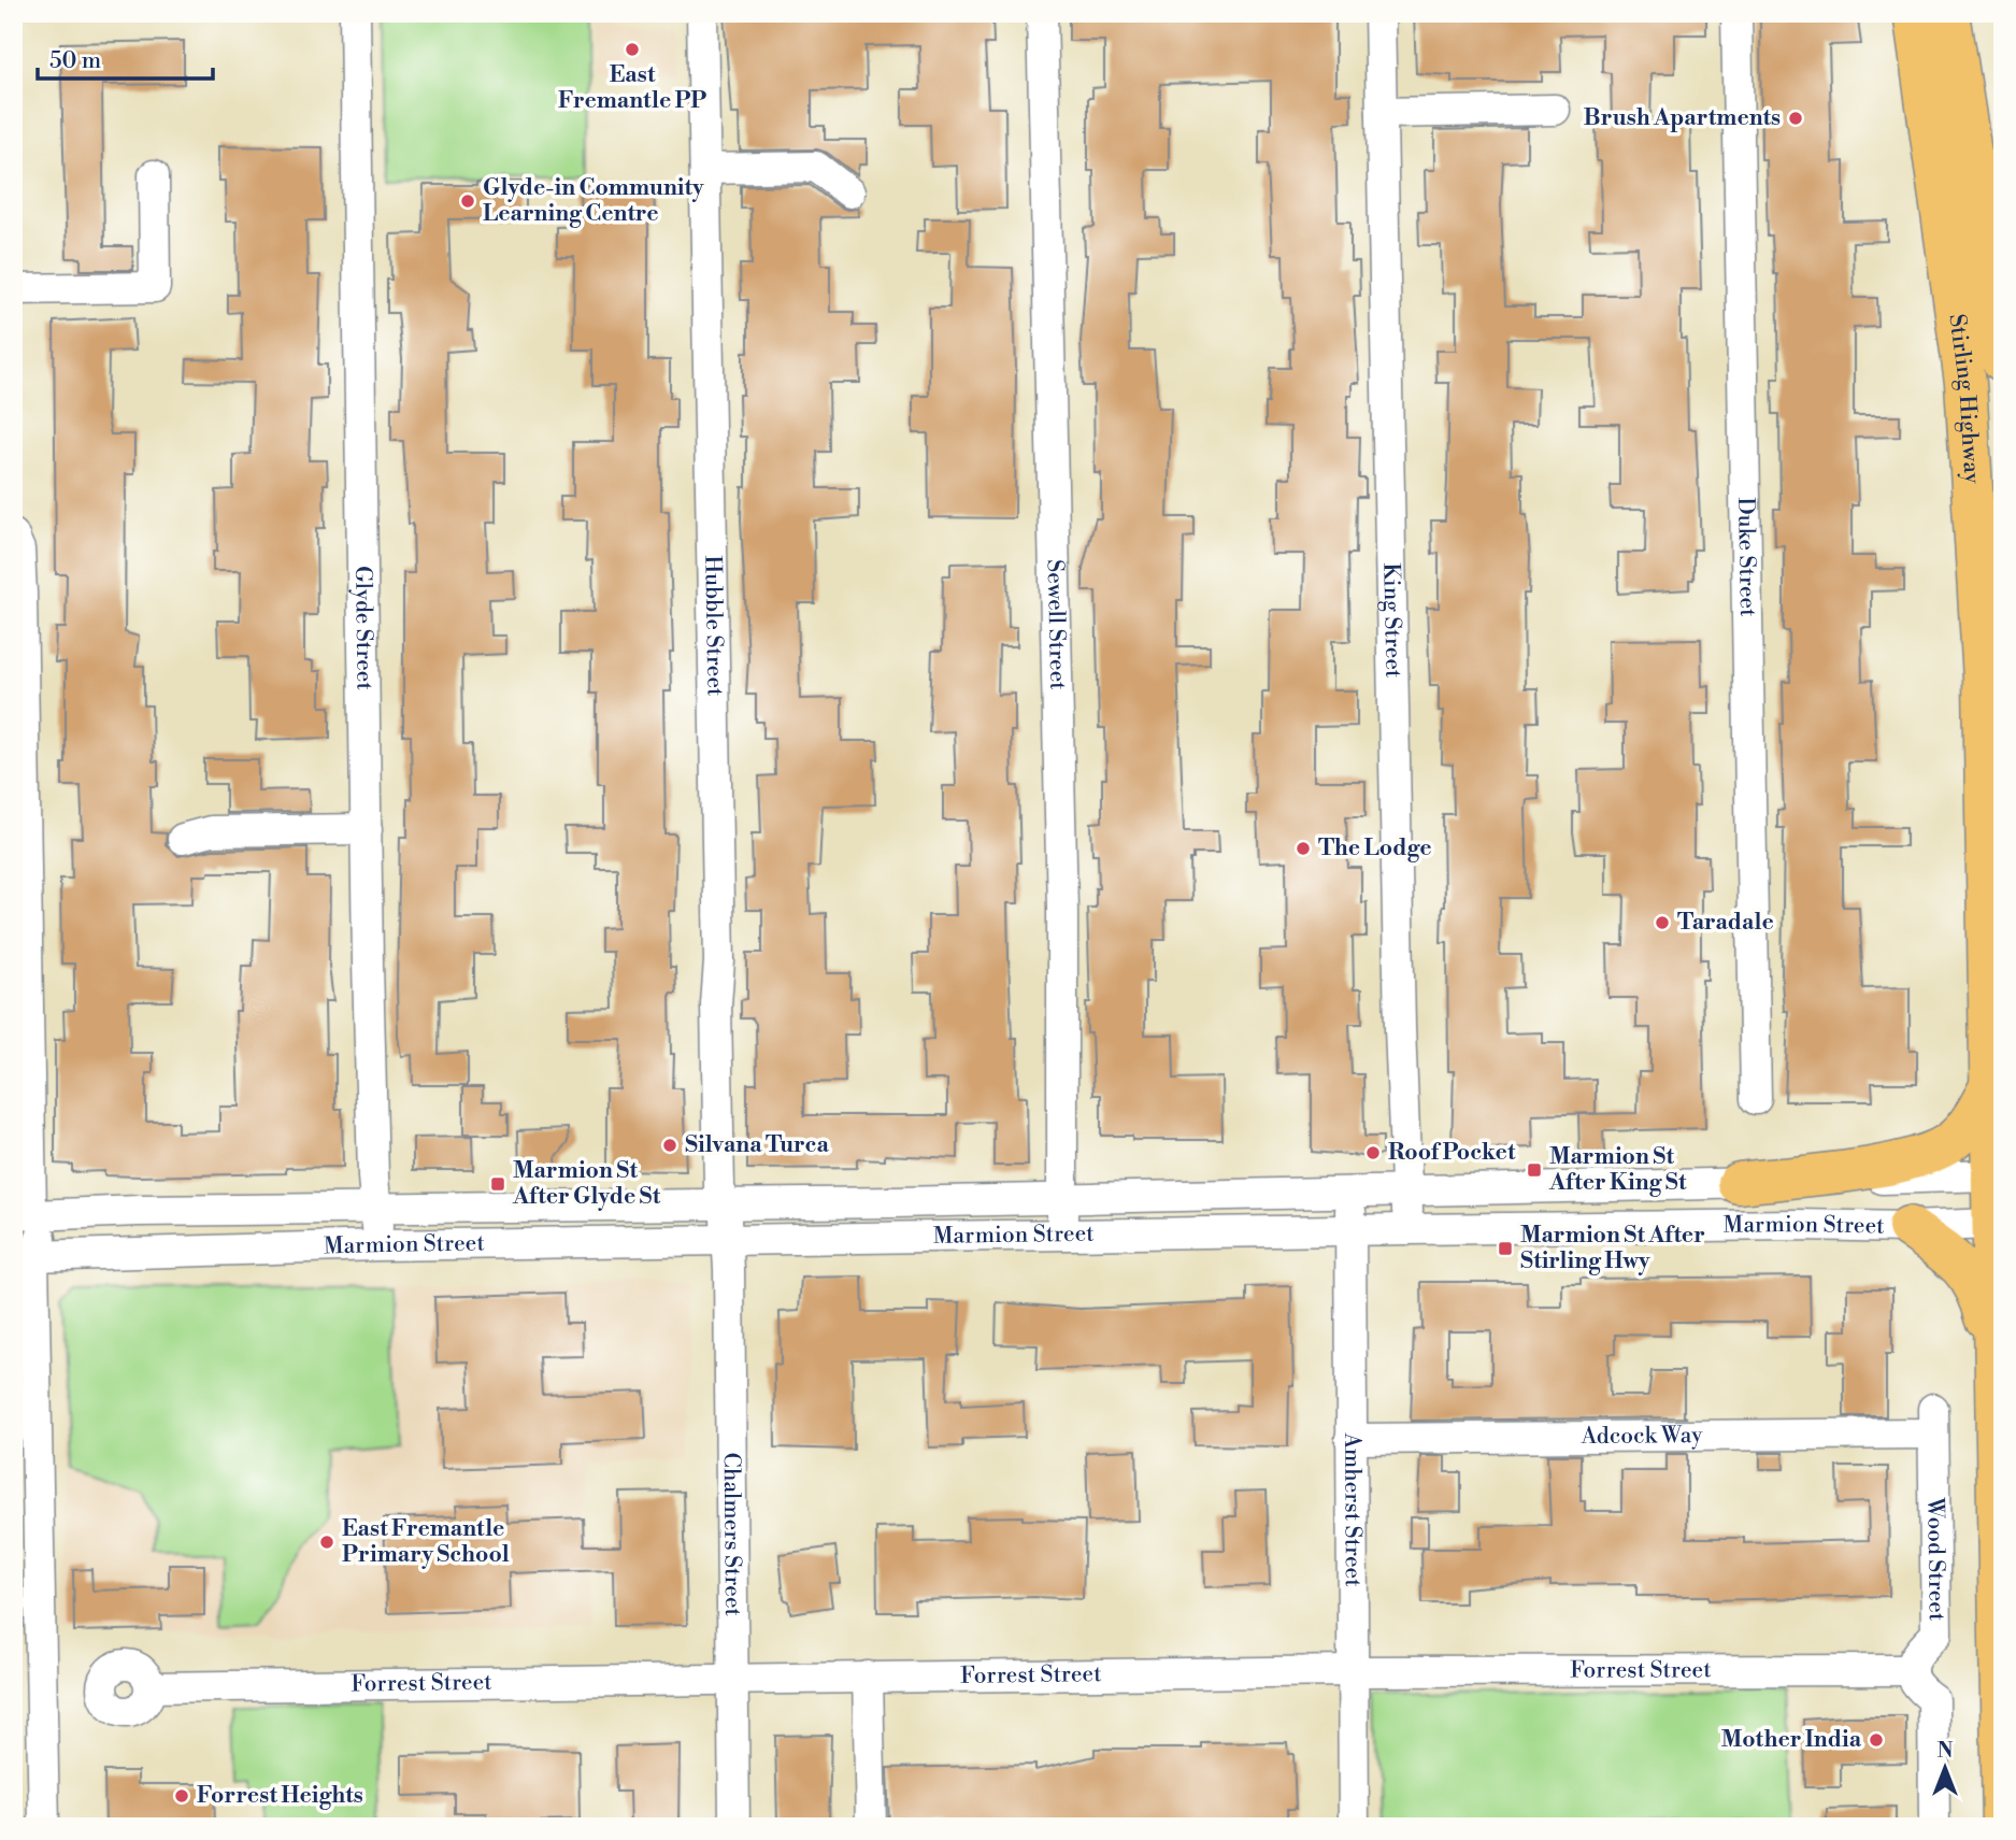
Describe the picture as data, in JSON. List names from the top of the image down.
{
  "streets": {
    "highway": ["Stirling Highway"],
    "street": [
      "Duke Street",
      "King Street",
      "Sewell Street",
      "Hubble Street",
      "Glyde Street",
      "Marmion Street",
      "Adcock Way",
      "Amherst Street",
      "Chalmers Street",
      "Wood Street",
      "Forrest Street"
    ]
  },
  "crossings": [
    ["Stirling Highway", "Marmion Street"],
    ["King Street", "Marmion Street"],
    ["Sewell Street", "Marmion Street"],
    ["Hubble Street", "Marmion Street"],
    ["Hubble Street", "Chalmers Street"],
    ["Glyde Street", "Marmion Street"],
    ["Marmion Street", "Amherst Street"],
    ["Marmion Street", "Chalmers Street"],
    ["Adcock Way", "Amherst Street"],
    ["Adcock Way", "Wood Street"],
    ["Amherst Street", "Forrest Street"],
    ["Chalmers Street", "Forrest Street"],
    ["Wood Street", "Forrest Street"]
  ],
  "places": {
    "other": [
      "East Fremantle PP",
      "Brush Apartments",
      "Glyde-in Community Learning Centre",
      "The Lodge",
      "Taradale",
      "Silvana Turca",
      "Roof Pocket",
      "East Fremantle Primary School",
      "Mother India",
      "Forrest Heights"
    ],
    "transit": ["Marmion St After King St", "Marmion St After Glyde St", "Marmion St After Stirling Hwy"]
  },
  "scale_bar": "50 m",
  "north": "top"
}
